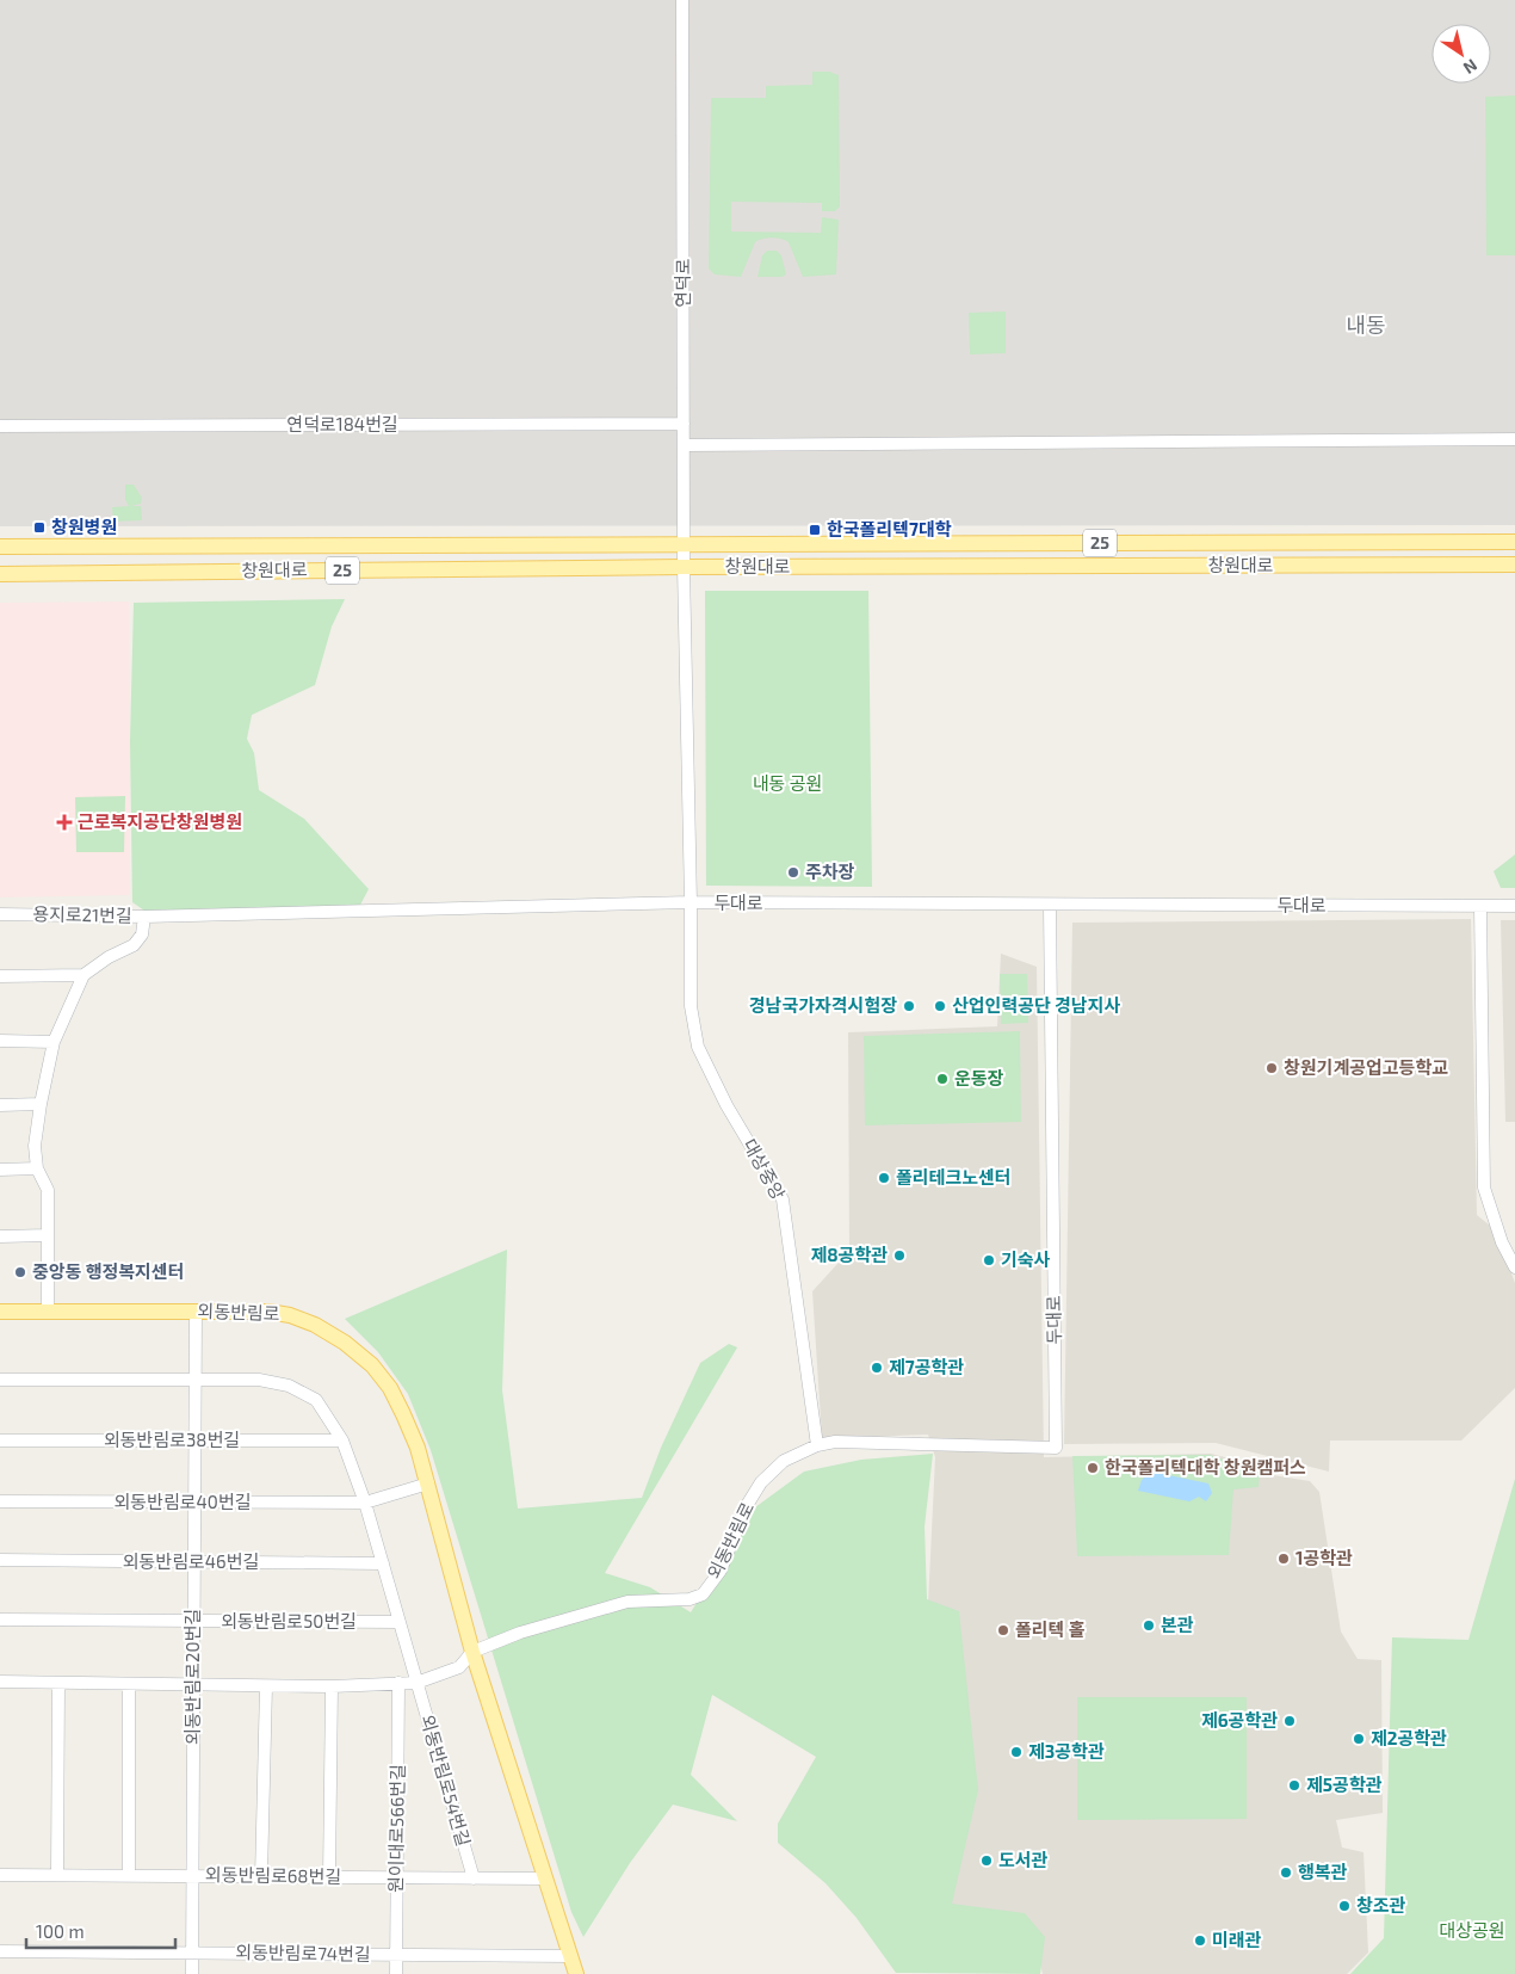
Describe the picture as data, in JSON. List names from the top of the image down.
{
  "streets": {
    "main road": ["25", "창원대로", "외동반림로"],
    "street": [
      "연덕로",
      "연덕로184번길",
      "두대로",
      "용지로21번길",
      "대상중앙",
      "외동반림로38번길",
      "외동반림로40번길",
      "외동반림로46번길",
      "외동반림로50번길",
      "외동반림로20번길",
      "외동반림로54번길",
      "원이대로566번길",
      "외동반림로68번길",
      "외동반림로74번길"
    ]
  },
  "crossings": [
    ["연덕로", "연덕로184번길"],
    ["연덕로", "창원대로"],
    ["연덕로", "두대로"],
    ["창원대로", "두대로"],
    ["두대로", "대상중앙"],
    ["두대로", "외동반림로"],
    ["대상중앙", "외동반림로"],
    ["외동반림로", "외동반림로40번길"],
    ["외동반림로", "외동반림로20번길"],
    ["외동반림로", "외동반림로68번길"],
    ["외동반림로", "외동반림로74번길"],
    ["외동반림로38번길", "외동반림로20번길"],
    ["외동반림로40번길", "외동반림로20번길"],
    ["외동반림로40번길", "외동반림로54번길"],
    ["외동반림로46번길", "외동반림로20번길"],
    ["외동반림로46번길", "외동반림로54번길"],
    ["외동반림로50번길", "외동반림로20번길"],
    ["외동반림로50번길", "외동반림로54번길"],
    ["외동반림로20번길", "외동반림로68번길"],
    ["외동반림로20번길", "외동반림로74번길"],
    ["외동반림로54번길", "외동반림로68번길"],
    ["원이대로566번길", "외동반림로68번길"],
    ["원이대로566번길", "외동반림로74번길"]
  ],
  "districts": ["내동"],
  "parks": ["내동 공원", "대상공원"],
  "places": {
    "transit": ["창원병원", "한국폴리텍7대학"],
    "health": ["근로복지공단창원병원"],
    "other": [
      "주차장",
      "경남국가자격시험장",
      "산업인력공단 경남지사",
      "창원기계공업고등학교",
      "운동장",
      "폴리테크노센터",
      "제8공학관",
      "기숙사",
      "중앙동 행정복지센터",
      "제7공학관",
      "한국폴리텍대학 창원캠퍼스",
      "1공학관",
      "본관",
      "폴리텍 홀",
      "제6공학관",
      "제2공학관",
      "제3공학관",
      "제5공학관",
      "도서관",
      "행복관",
      "창조관",
      "미래관"
    ]
  },
  "scale_bar": "100 m",
  "north": "bottom right"
}
